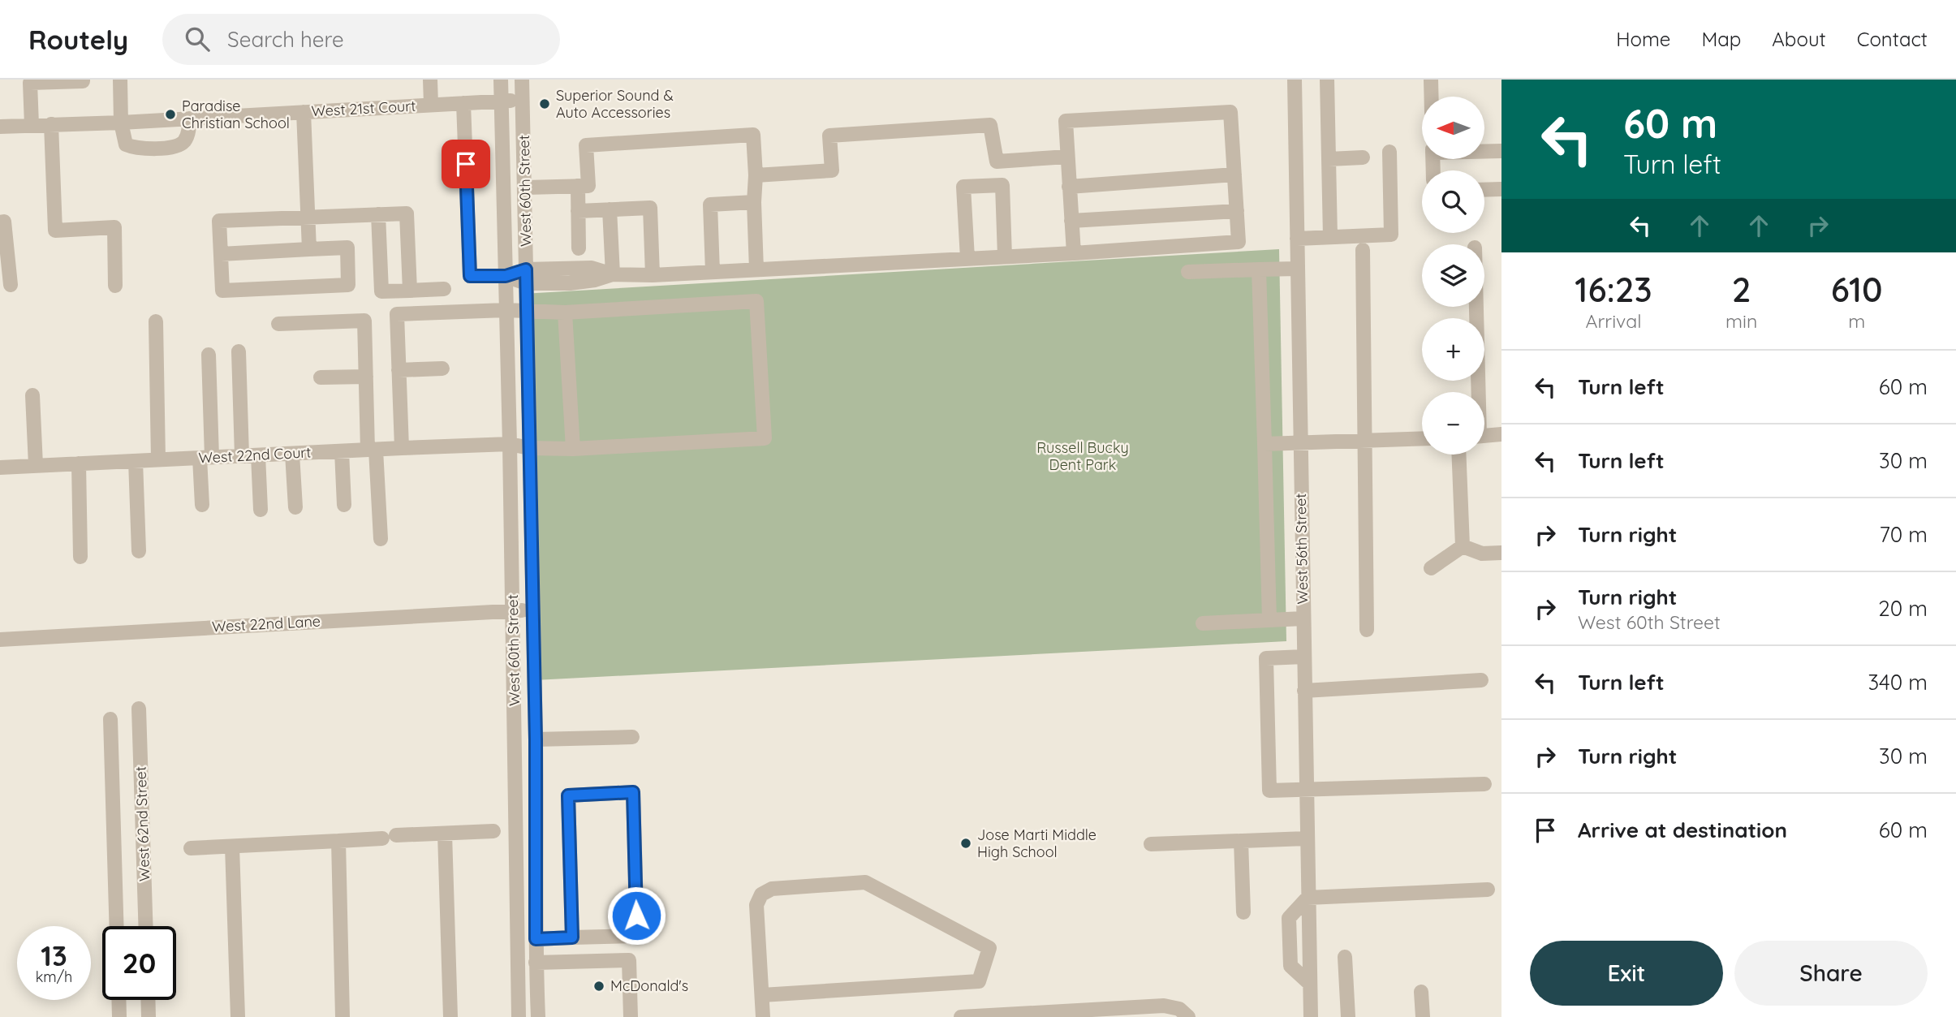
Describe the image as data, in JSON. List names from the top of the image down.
{
  "streets": {
    "street": [
      "West 21st Court",
      "West 60th Street",
      "West 22nd Court",
      "West 56th Street",
      "West 22nd Lane",
      "West 62nd Street"
    ]
  },
  "crossings": [
    ["West 21st Court", "West 60th Street"],
    ["West 60th Street", "West 22nd Court"],
    ["West 60th Street", "West 22nd Lane"]
  ],
  "parks": ["Russell Bucky Dent Park"],
  "places": [
    "Superior Sound & Auto Accessories",
    "Paradise Christian School",
    "Jose Marti Middle High School",
    "McDonald's"
  ],
  "north": "left",
  "page": {
    "header": "Routely",
    "search": "Search here",
    "nav": [
      "Home",
      "Map",
      "About",
      "Contact"
    ],
    "turn": ["60 m", "Turn left"],
    "map_buttons": ["+", "−"],
    "eta": [
      "16:23",
      "Arrival",
      "2",
      "min",
      "610",
      "m"
    ],
    "list": [
      {
        "name": "Turn left",
        "value": "60 m"
      },
      {
        "name": "Turn left",
        "value": "30 m"
      },
      {
        "name": "Turn right",
        "value": "70 m"
      },
      {
        "name": "Turn right",
        "note": "West 60th Street",
        "value": "20 m"
      },
      {
        "name": "Turn left",
        "value": "340 m"
      },
      {
        "name": "Turn right",
        "value": "30 m"
      },
      {
        "name": "Arrive at destination",
        "value": "60 m"
      }
    ],
    "speed": "13 km/h",
    "limit": "20",
    "buttons": ["Exit", "Share"]
  }
}
